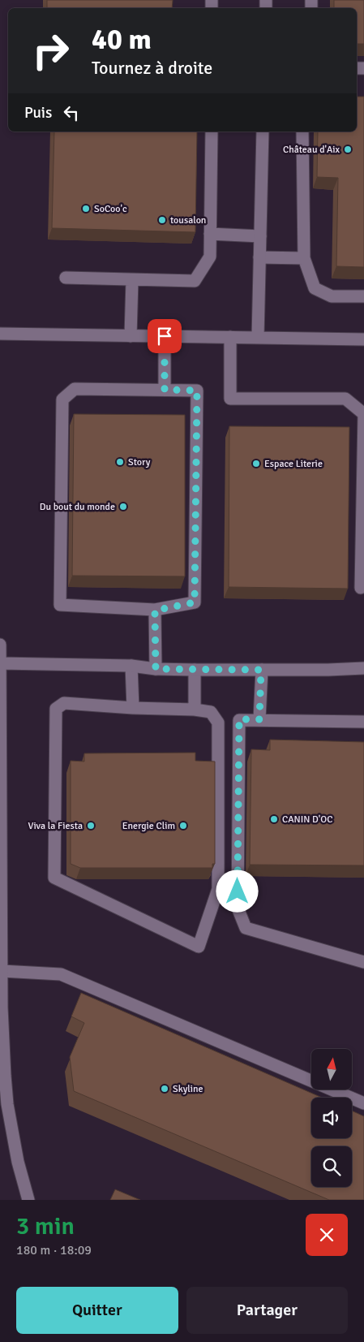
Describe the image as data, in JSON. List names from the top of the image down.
{
  "places": [
    "Château d'Aix",
    "SoCoo'c",
    "tousalon",
    "Story",
    "Espace Literie",
    "Du bout du monde",
    "CANIN D'OC",
    "Viva la Fiesta",
    "Energie Clim",
    "Skyline"
  ],
  "north": "top",
  "page": {
    "turn": ["40 m", "Tournez à droite"],
    "then": "Puis",
    "heading": ["3 min", "180 m · 18:09"],
    "buttons": ["Quitter", "Partager"]
  }
}
